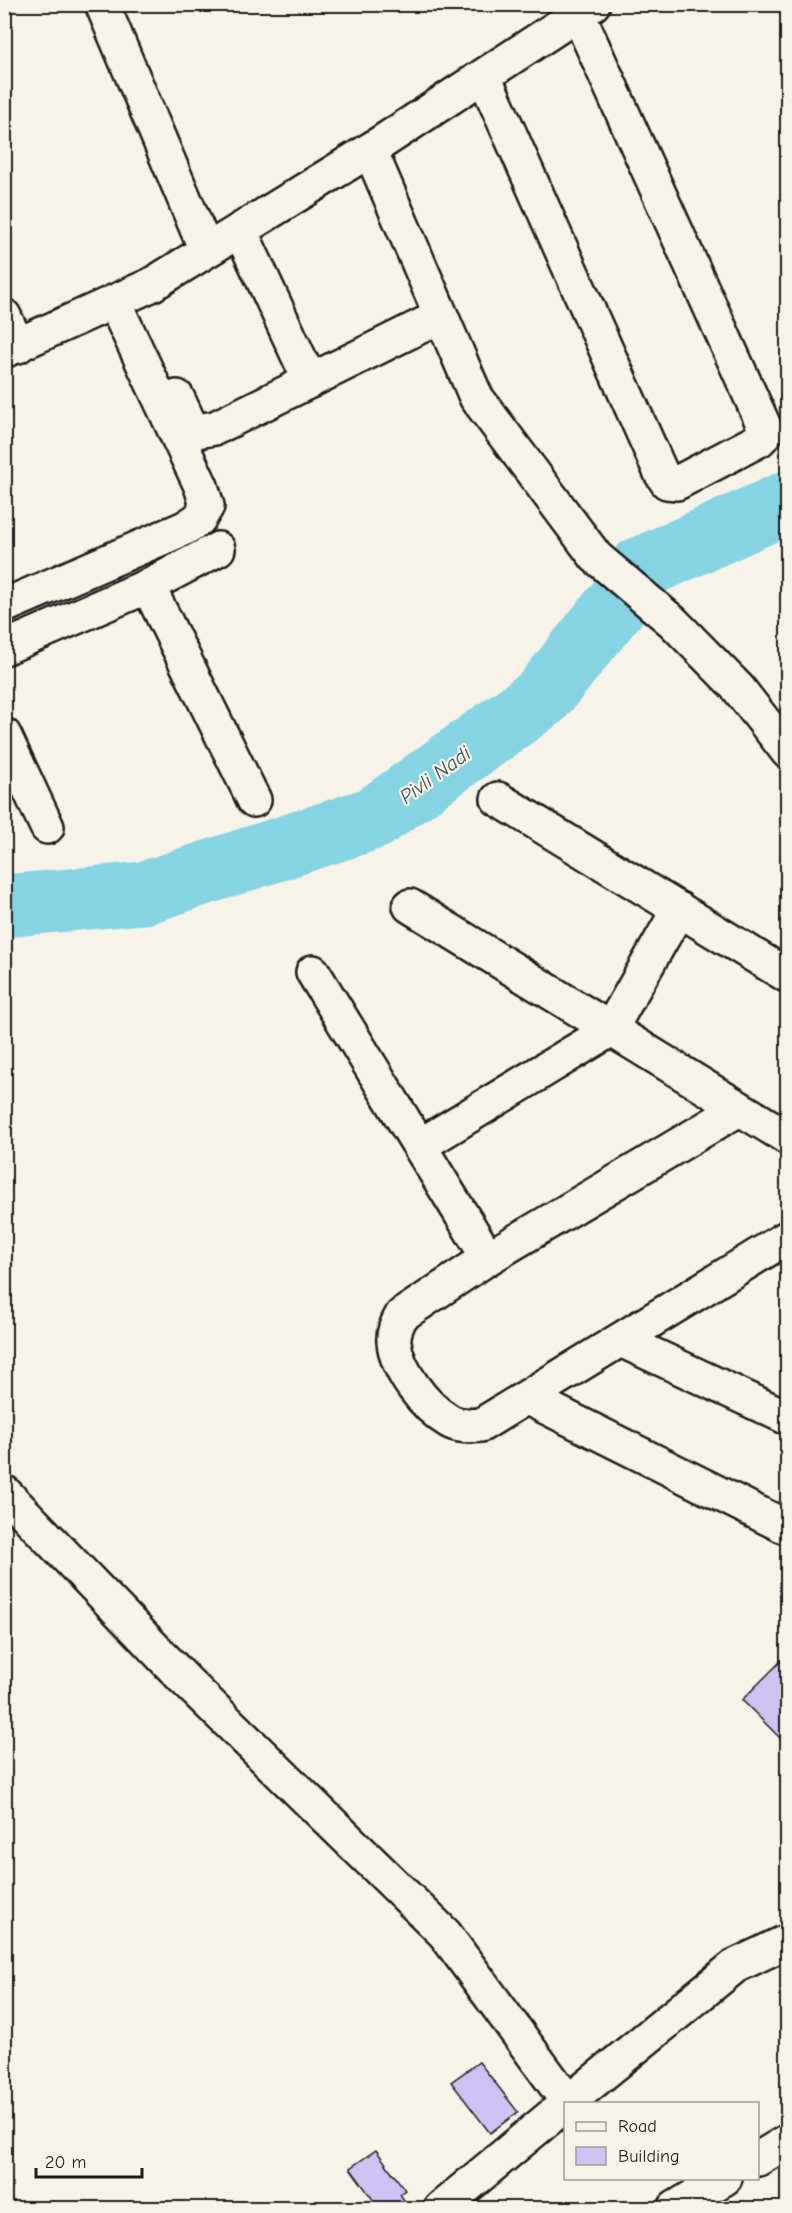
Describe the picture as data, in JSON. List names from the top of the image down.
{
  "water": ["Pivli Nadi"],
  "legend": ["Road", "Building"],
  "scale_bar": "20 m"
}
